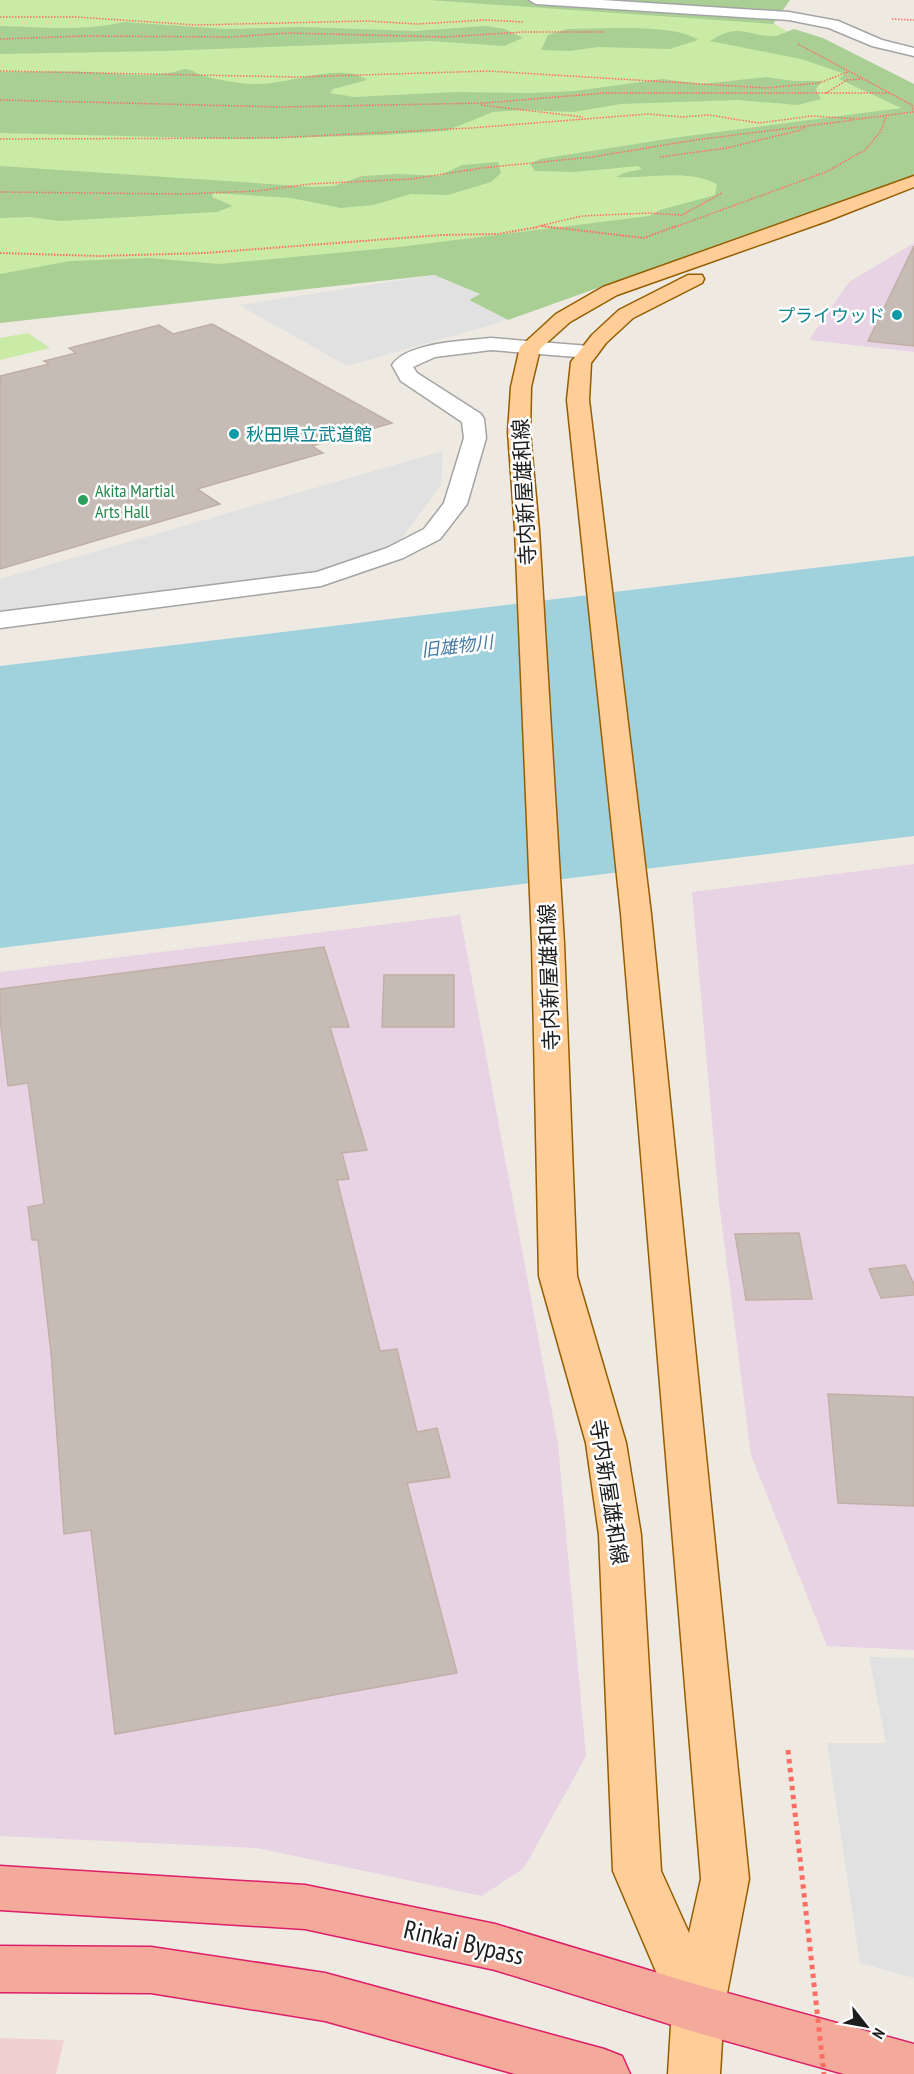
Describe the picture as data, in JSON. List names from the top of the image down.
{
  "streets": {
    "highway": ["Rinkai Bypass"],
    "main road": ["寺内新屋雄和線"]
  },
  "crossings": [
    ["寺内新屋雄和線", "Rinkai Bypass"]
  ],
  "water": ["旧雄物川"],
  "places": ["プライウッド", "秋田県立武道館", "Akita Martial Arts Hall"],
  "north": "bottom right"
}
